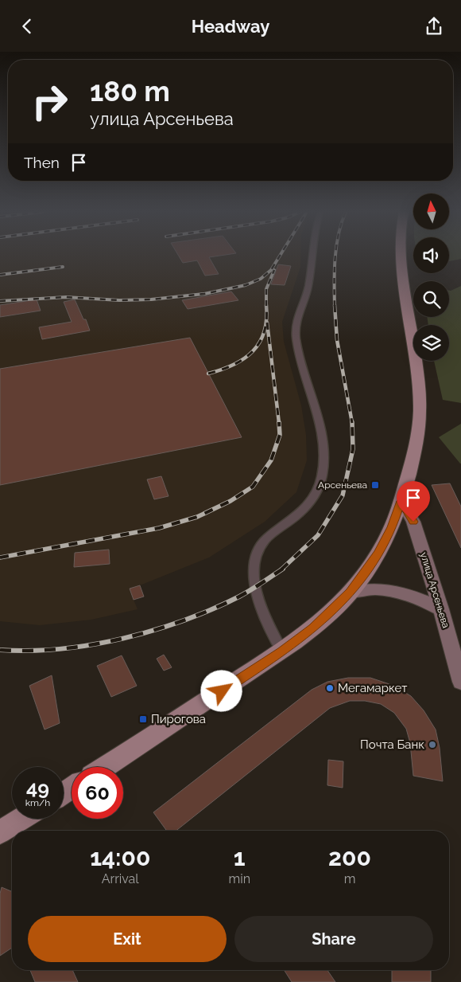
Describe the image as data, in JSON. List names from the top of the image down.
{
  "streets": {
    "main road": ["улица Арсеньева"]
  },
  "places": {
    "transit": ["Арсеньева", "Пирогова"],
    "other": ["Мегамаркет", "Почта Банк"]
  },
  "north": "top",
  "page": {
    "header": "Headway",
    "turn": ["180 m", "улица Арсеньева"],
    "then": "Then",
    "speed": "49 km/h",
    "limit": "60",
    "eta": [
      "14:00",
      "Arrival",
      "1",
      "min",
      "200",
      "m"
    ],
    "buttons": ["Exit", "Share"]
  }
}
